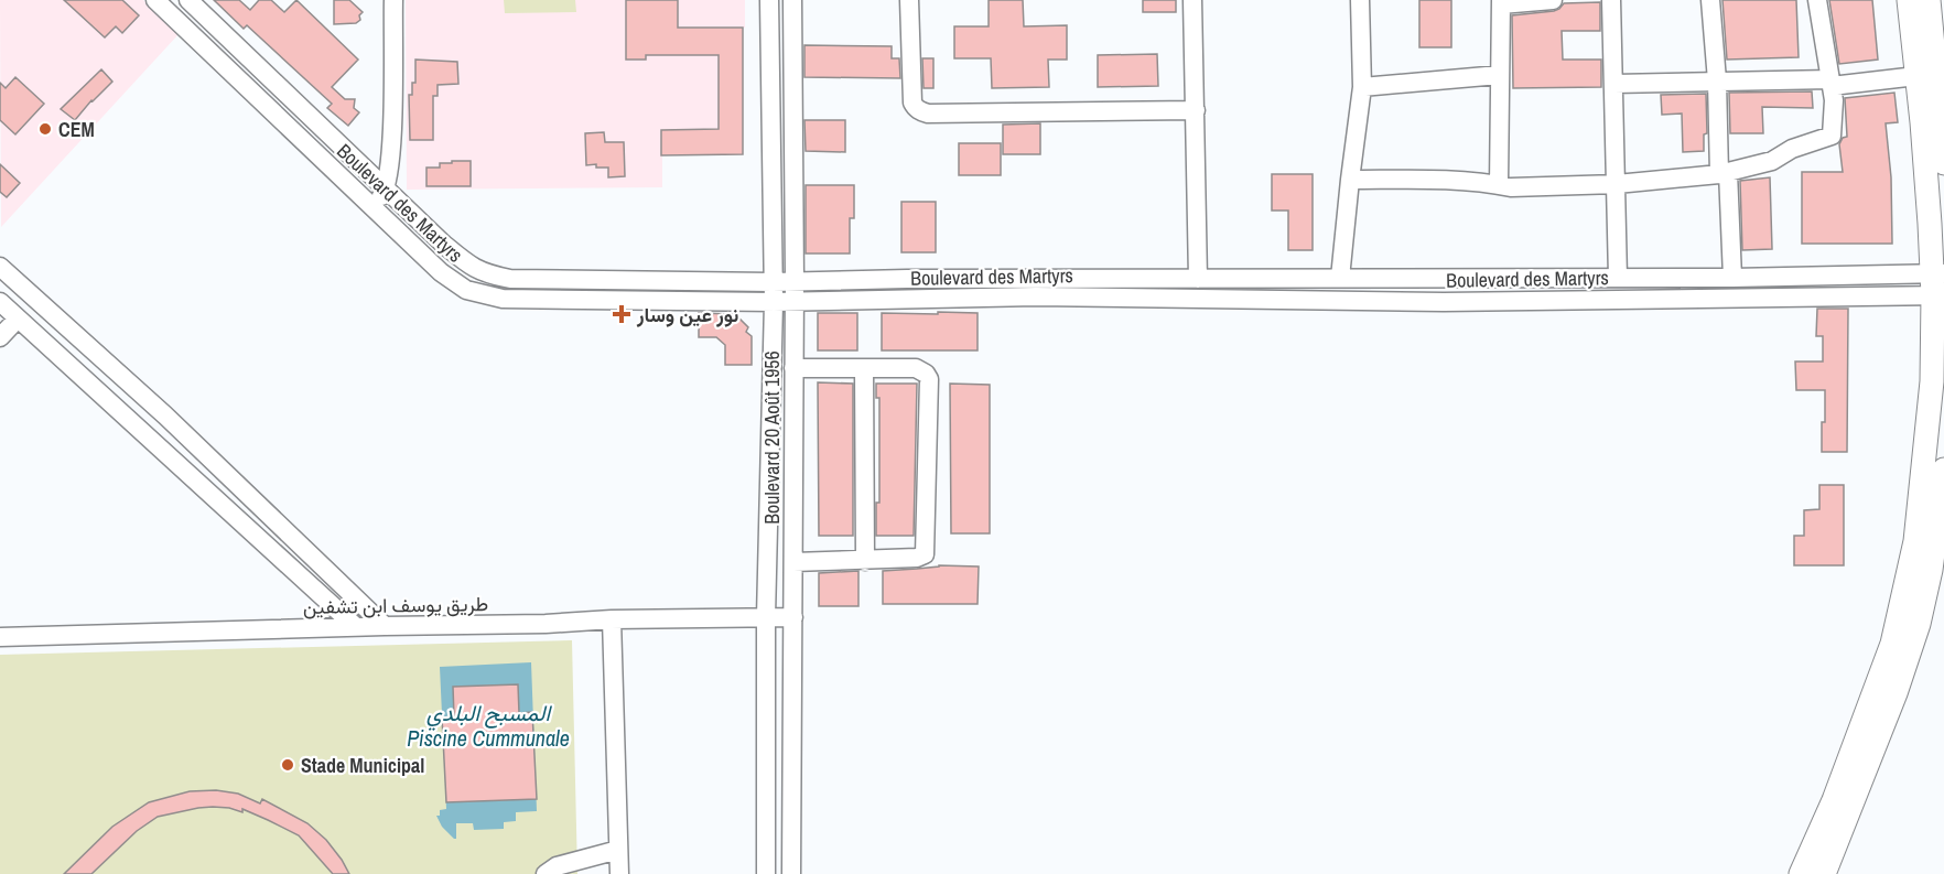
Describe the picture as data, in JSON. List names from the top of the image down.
{
  "streets": {
    "street": ["Boulevard des Martyrs", "Boulevard 20 Août 1956", "طريق يوسف ابن تشفين"]
  },
  "crossings": [
    ["Boulevard des Martyrs", "Boulevard 20 Août 1956"],
    ["Boulevard 20 Août 1956", "طريق يوسف ابن تشفين"]
  ],
  "water": ["المسبح البلدي Piscine Cummunale"],
  "places": {
    "other": ["CEM", "Stade Municipal"],
    "health": ["نور عين وسار"]
  }
}
